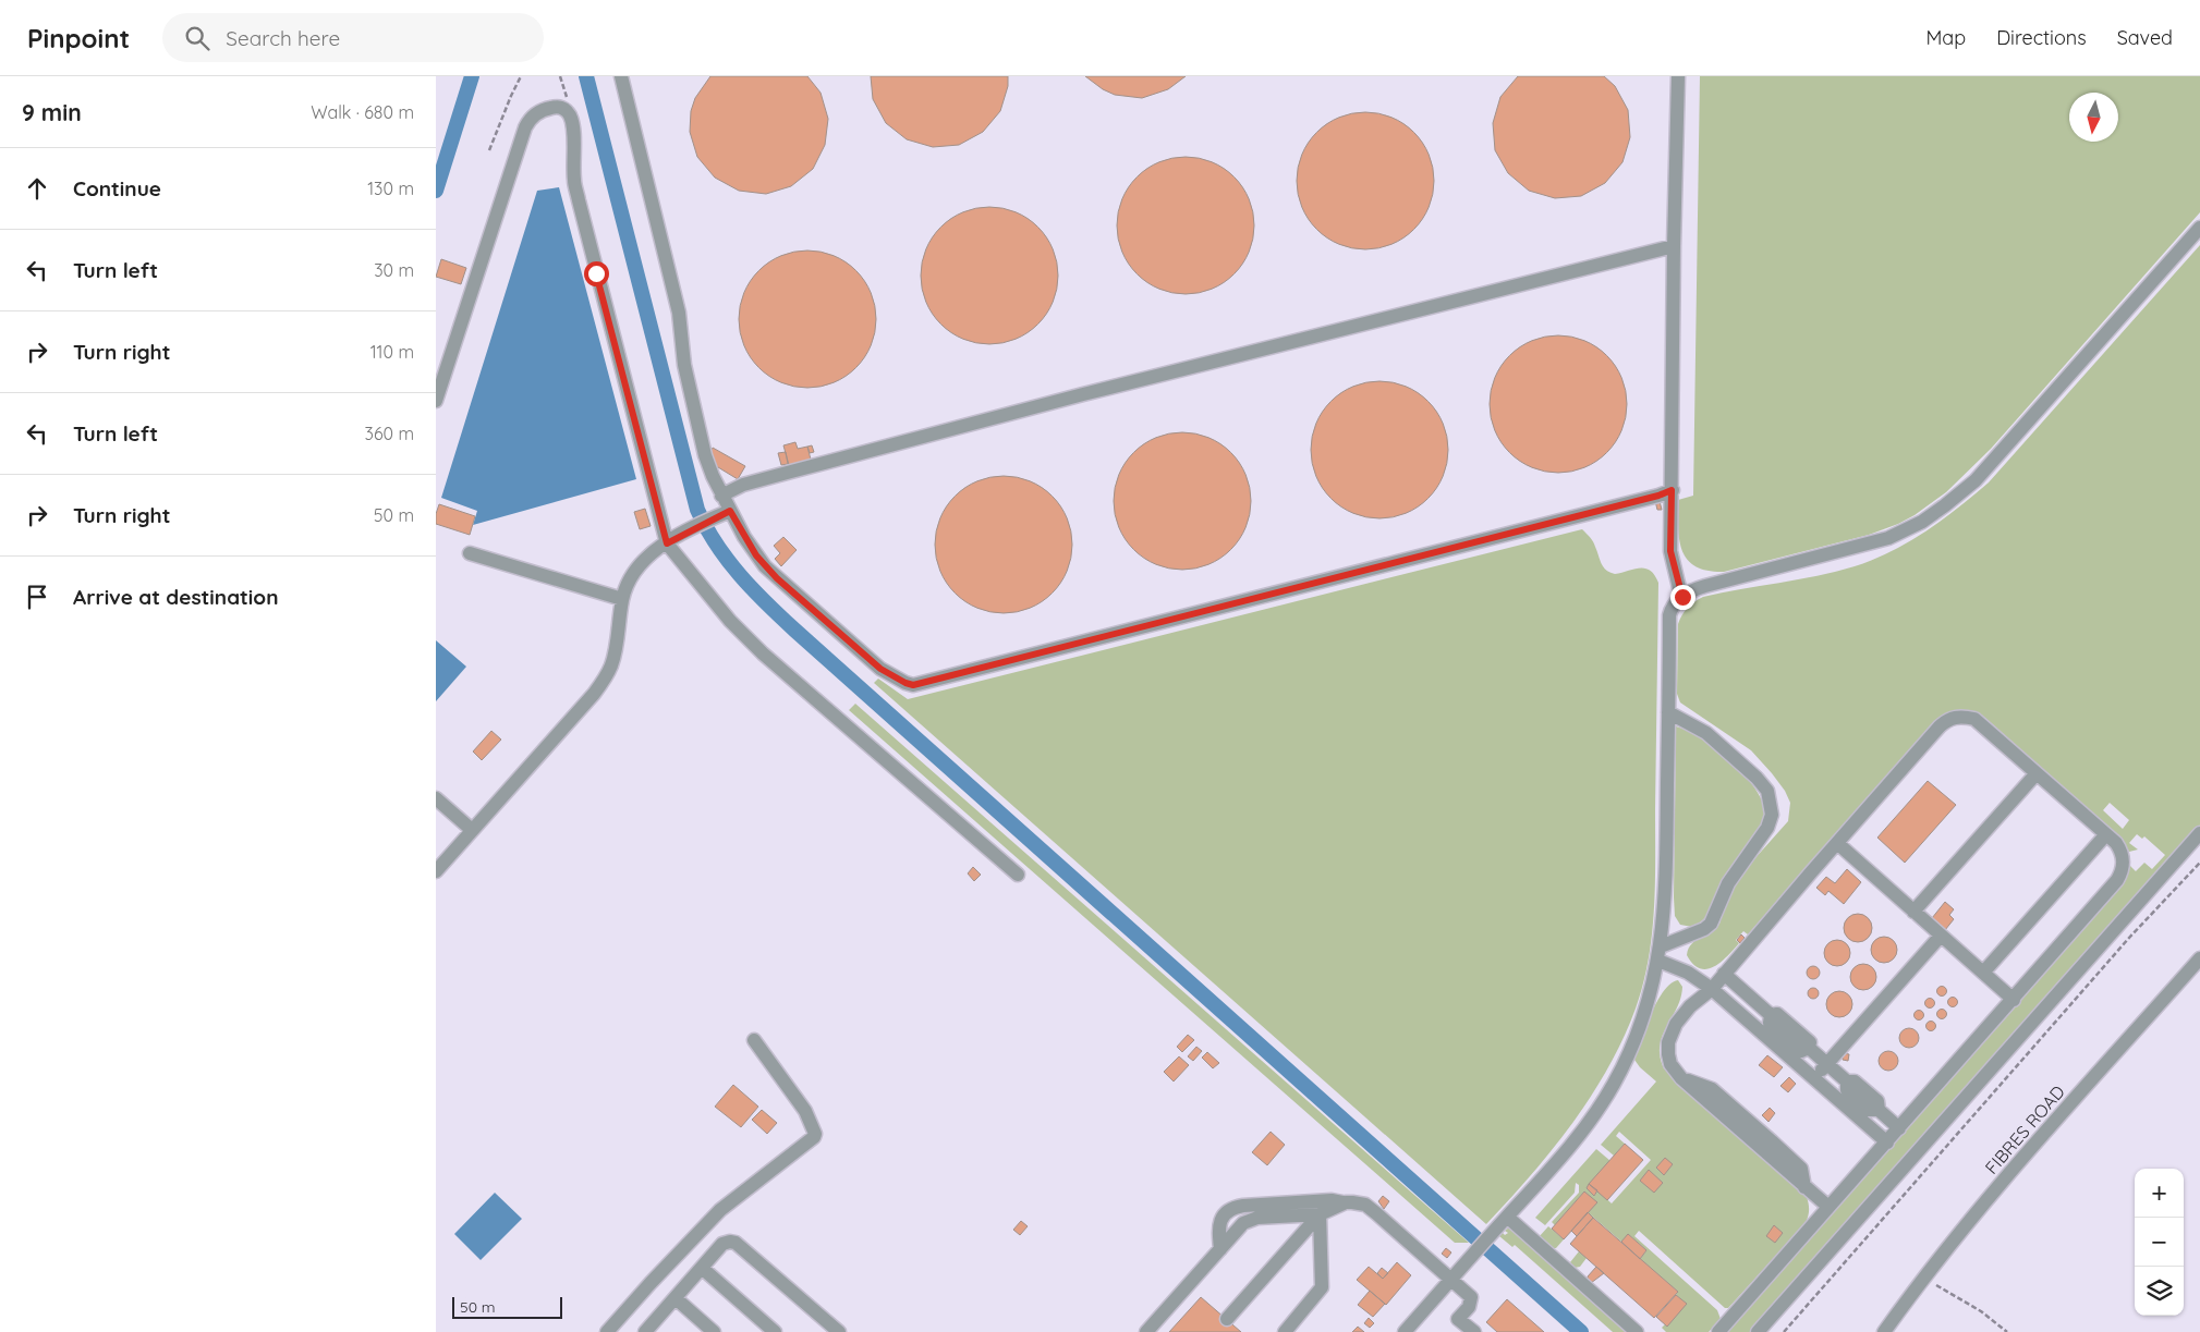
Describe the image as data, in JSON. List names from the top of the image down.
{
  "streets": {
    "street": ["FIBRES ROAD"]
  },
  "scale_bar": "50 m",
  "north": "bottom",
  "page": {
    "header": "Pinpoint",
    "search": "Search here",
    "nav": ["Map", "Directions", "Saved"],
    "heading": ["9 min", "Walk · 680 m"],
    "list": [
      ["Continue", "130 m"],
      ["Turn left", "30 m"],
      ["Turn right", "110 m"],
      ["Turn left", "360 m"],
      ["Turn right", "50 m"],
      "Arrive at destination"
    ],
    "map_buttons": ["+", "−"],
    "scale": "50 m"
  }
}
